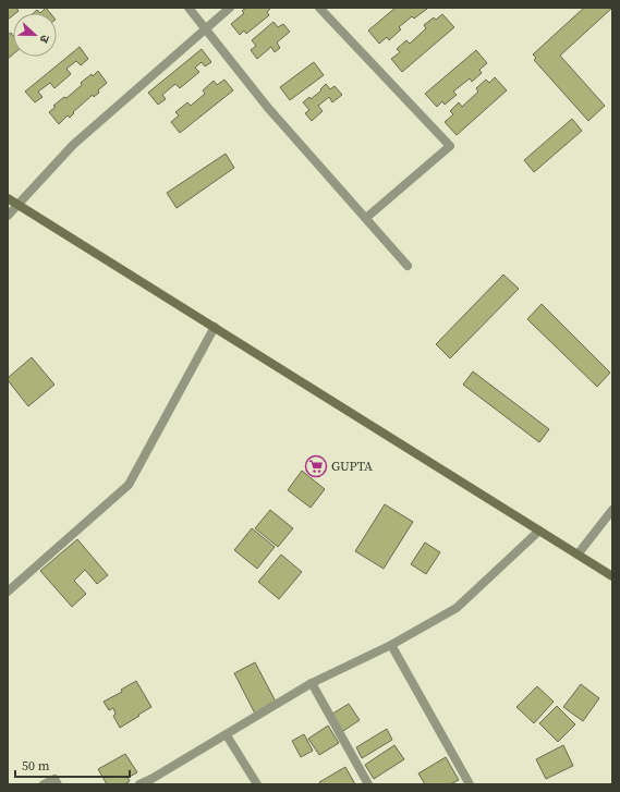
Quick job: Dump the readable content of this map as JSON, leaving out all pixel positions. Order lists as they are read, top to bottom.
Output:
{
  "places": {
    "supermarket": ["GUPTA"]
  },
  "scale_bar": "50 m",
  "north": "right"
}
